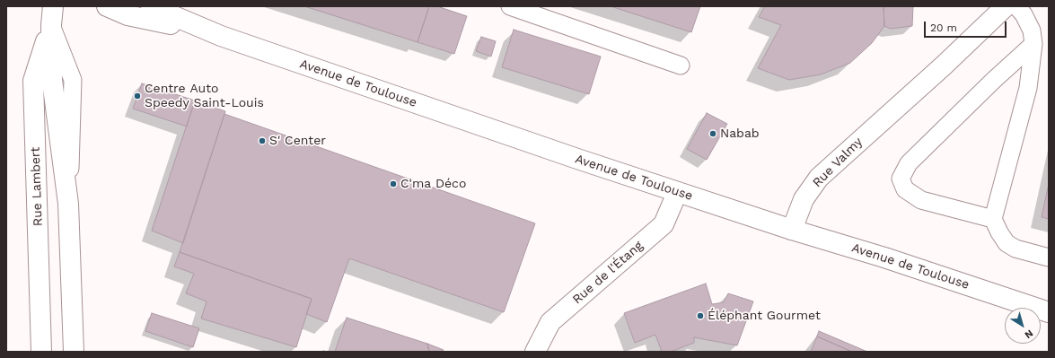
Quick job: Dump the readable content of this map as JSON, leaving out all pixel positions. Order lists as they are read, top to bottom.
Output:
{
  "streets": {
    "street": [
      "Avenue de Toulouse",
      "Rue Valmy",
      "Rue Lambert",
      "Rue de l'Étang"
    ]
  },
  "crossings": [
    ["Avenue de Toulouse", "Rue Valmy"],
    ["Avenue de Toulouse", "Rue de l'Étang"]
  ],
  "places": [
    "Centre Auto Speedy Saint-Louis",
    "Nabab",
    "S' Center",
    "C'ma Déco",
    "Éléphant Gourmet"
  ],
  "scale_bar": "20 m",
  "north": "bottom right"
}
